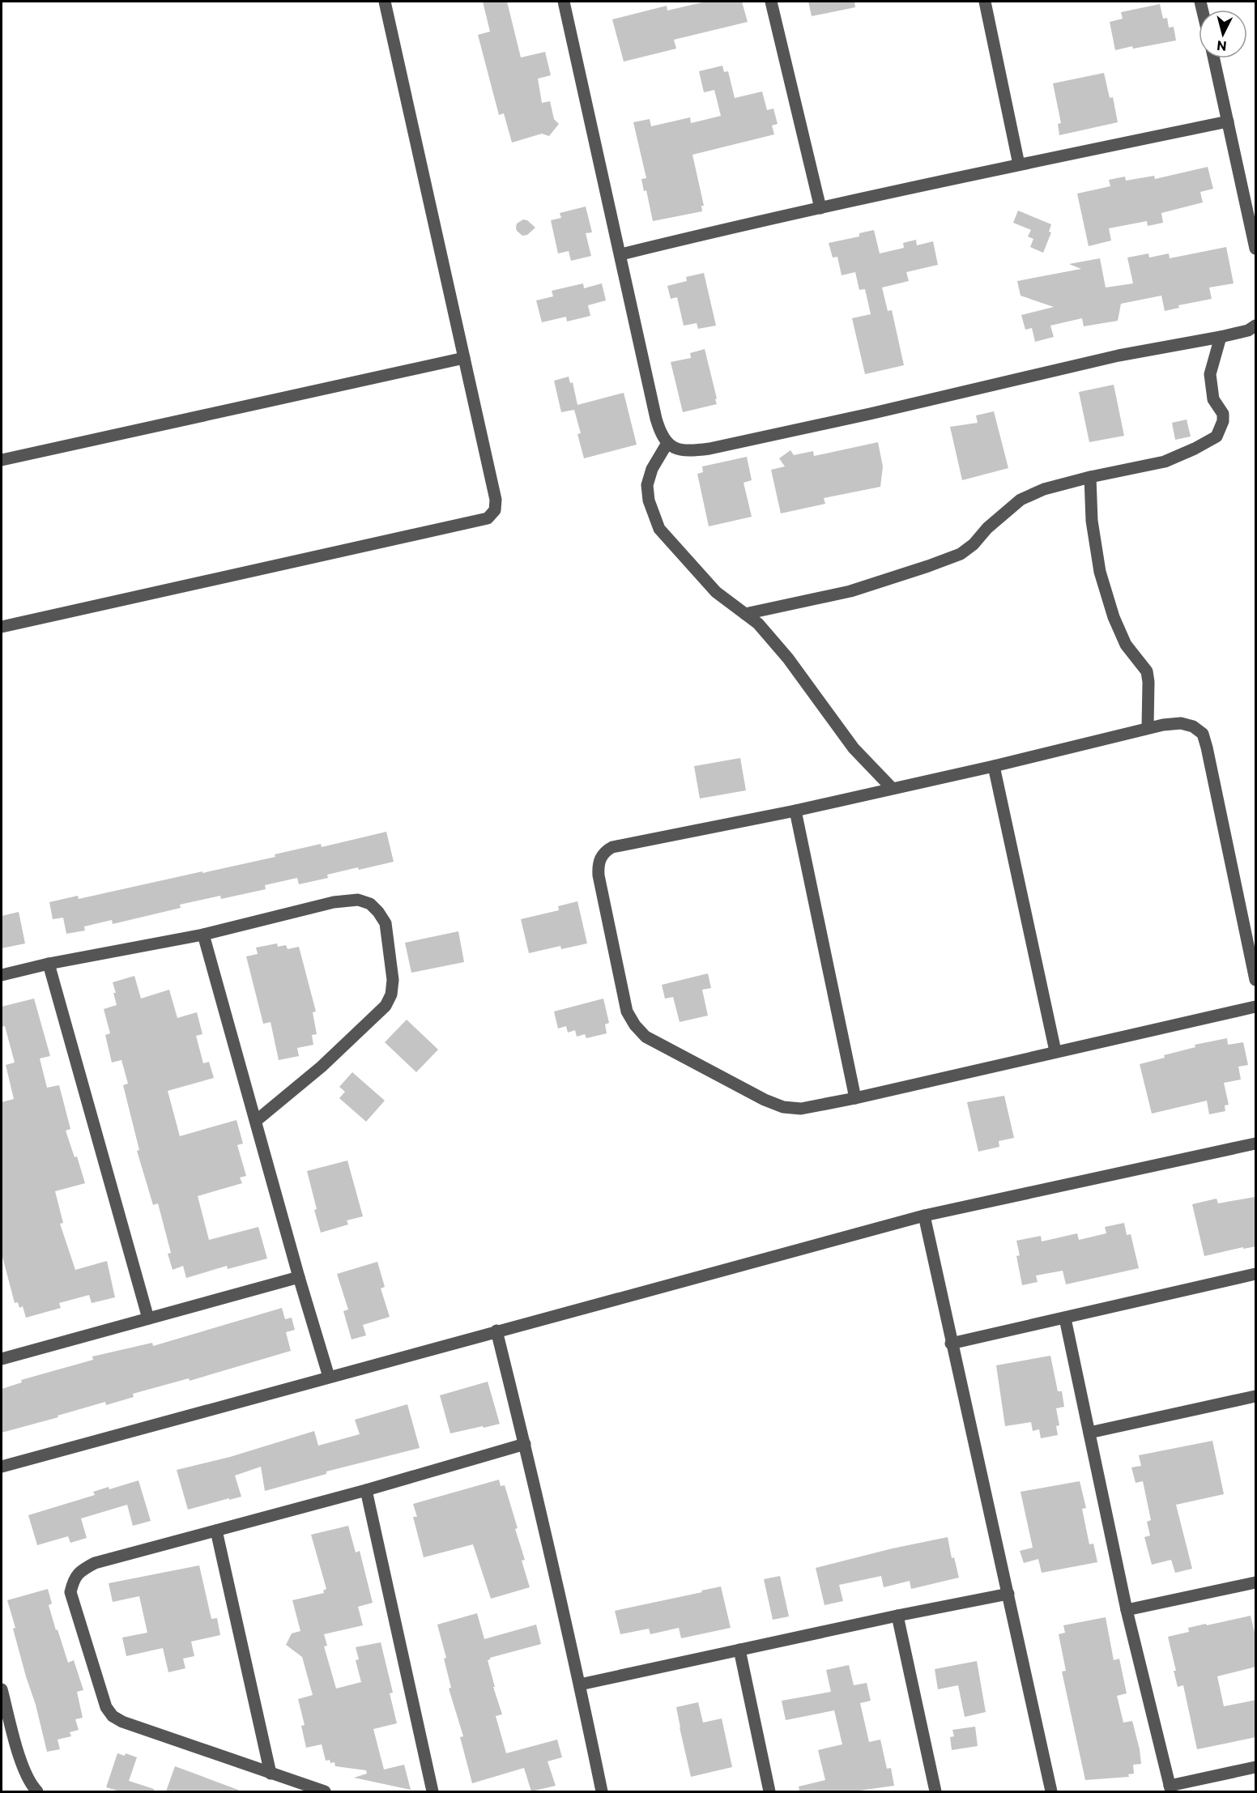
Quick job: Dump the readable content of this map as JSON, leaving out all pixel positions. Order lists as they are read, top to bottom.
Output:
{
  "north": "bottom"
}
